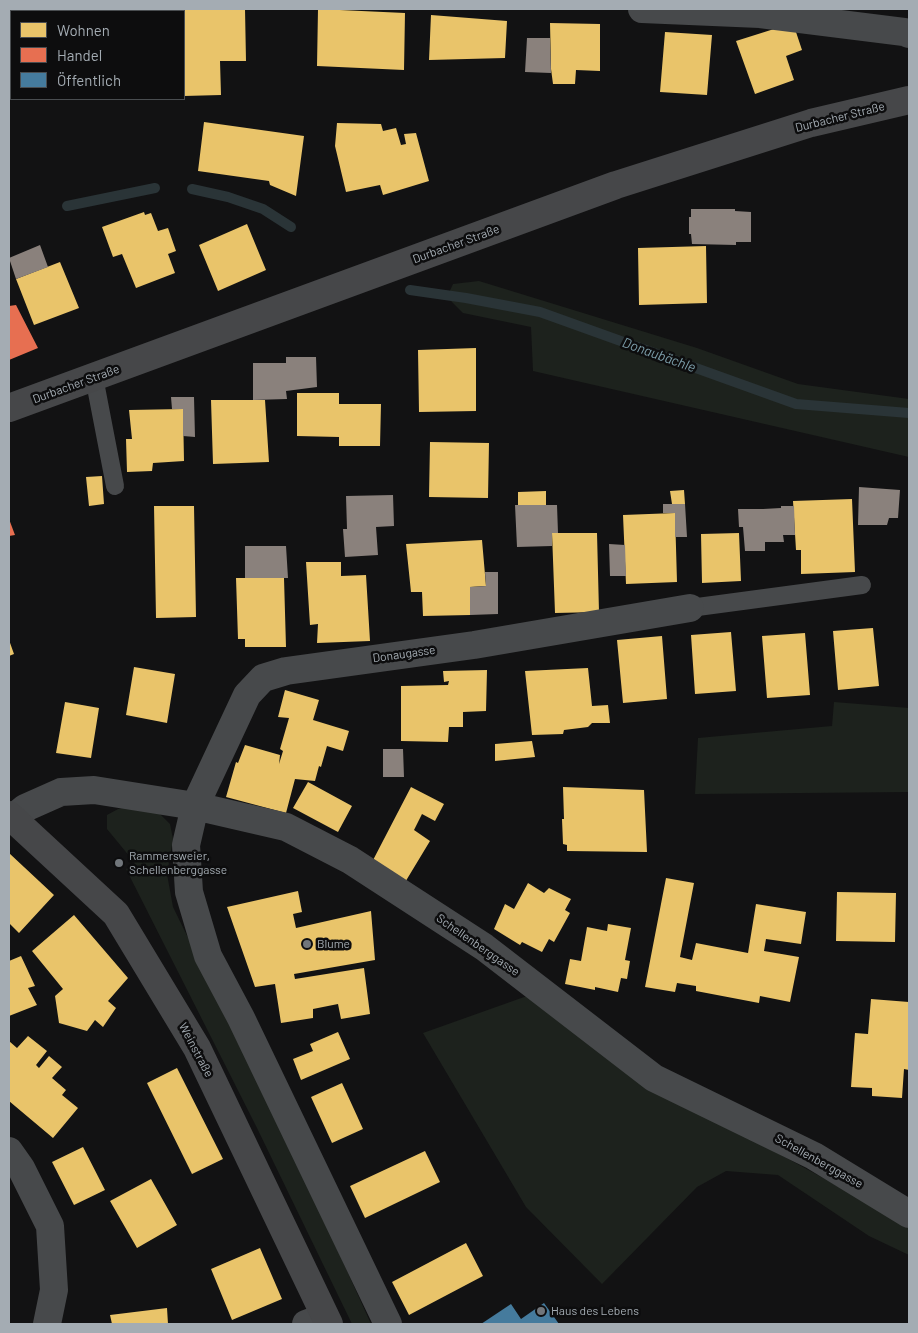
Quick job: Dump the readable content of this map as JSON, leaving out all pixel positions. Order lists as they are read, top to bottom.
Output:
{
  "streets": {
    "street": [
      "Durbacher Straße",
      "Donaugasse",
      "Schellenberggasse",
      "Weinstraße"
    ]
  },
  "crossings": [
    ["Donaugasse", "Schellenberggasse"],
    ["Schellenberggasse", "Weinstraße"]
  ],
  "water": ["Donaubächle"],
  "places": ["Rammersweier, Schellenberggasse", "Blume", "Haus des Lebens"],
  "legend": ["Wohnen", "Handel", "Öffentlich"]
}
